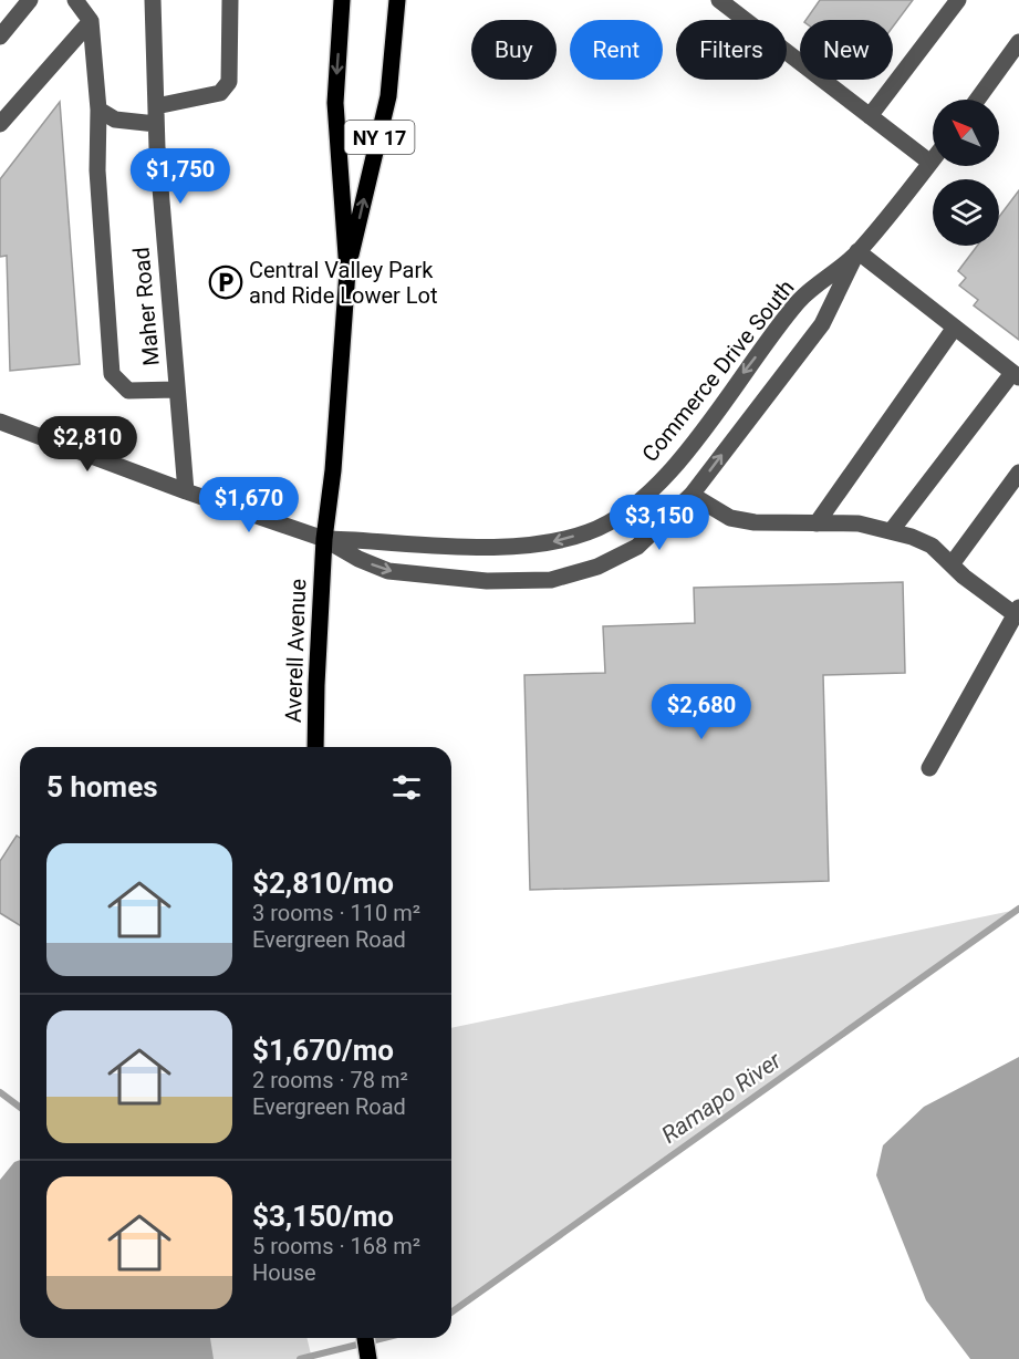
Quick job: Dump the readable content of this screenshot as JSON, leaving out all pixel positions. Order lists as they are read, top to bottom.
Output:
{
  "streets": {
    "main road": ["NY 17", "Averell Avenue"],
    "street": ["Maher Road", "Commerce Drive South"]
  },
  "crossings": [
    ["Commerce Drive South", "Averell Avenue"]
  ],
  "water": ["Ramapo River"],
  "places": {
    "parking": ["Central Valley Park and Ride Lower Lot"]
  },
  "north": "top left",
  "page": {
    "chip": [
      "Buy",
      "Rent",
      "Filters",
      "New"
    ],
    "price": [
      "$1,750",
      "$2,810",
      "$1,670",
      "$3,150",
      "$2,680"
    ],
    "heading": "5 homes",
    "list": [
      {
        "name": "$2,810/mo",
        "note": "3 rooms · 110 m² · Evergreen Road"
      },
      {
        "name": "$1,670/mo",
        "note": "2 rooms · 78 m² · Evergreen Road"
      },
      {
        "name": "$3,150/mo",
        "note": "5 rooms · 168 m² · House"
      }
    ]
  }
}
